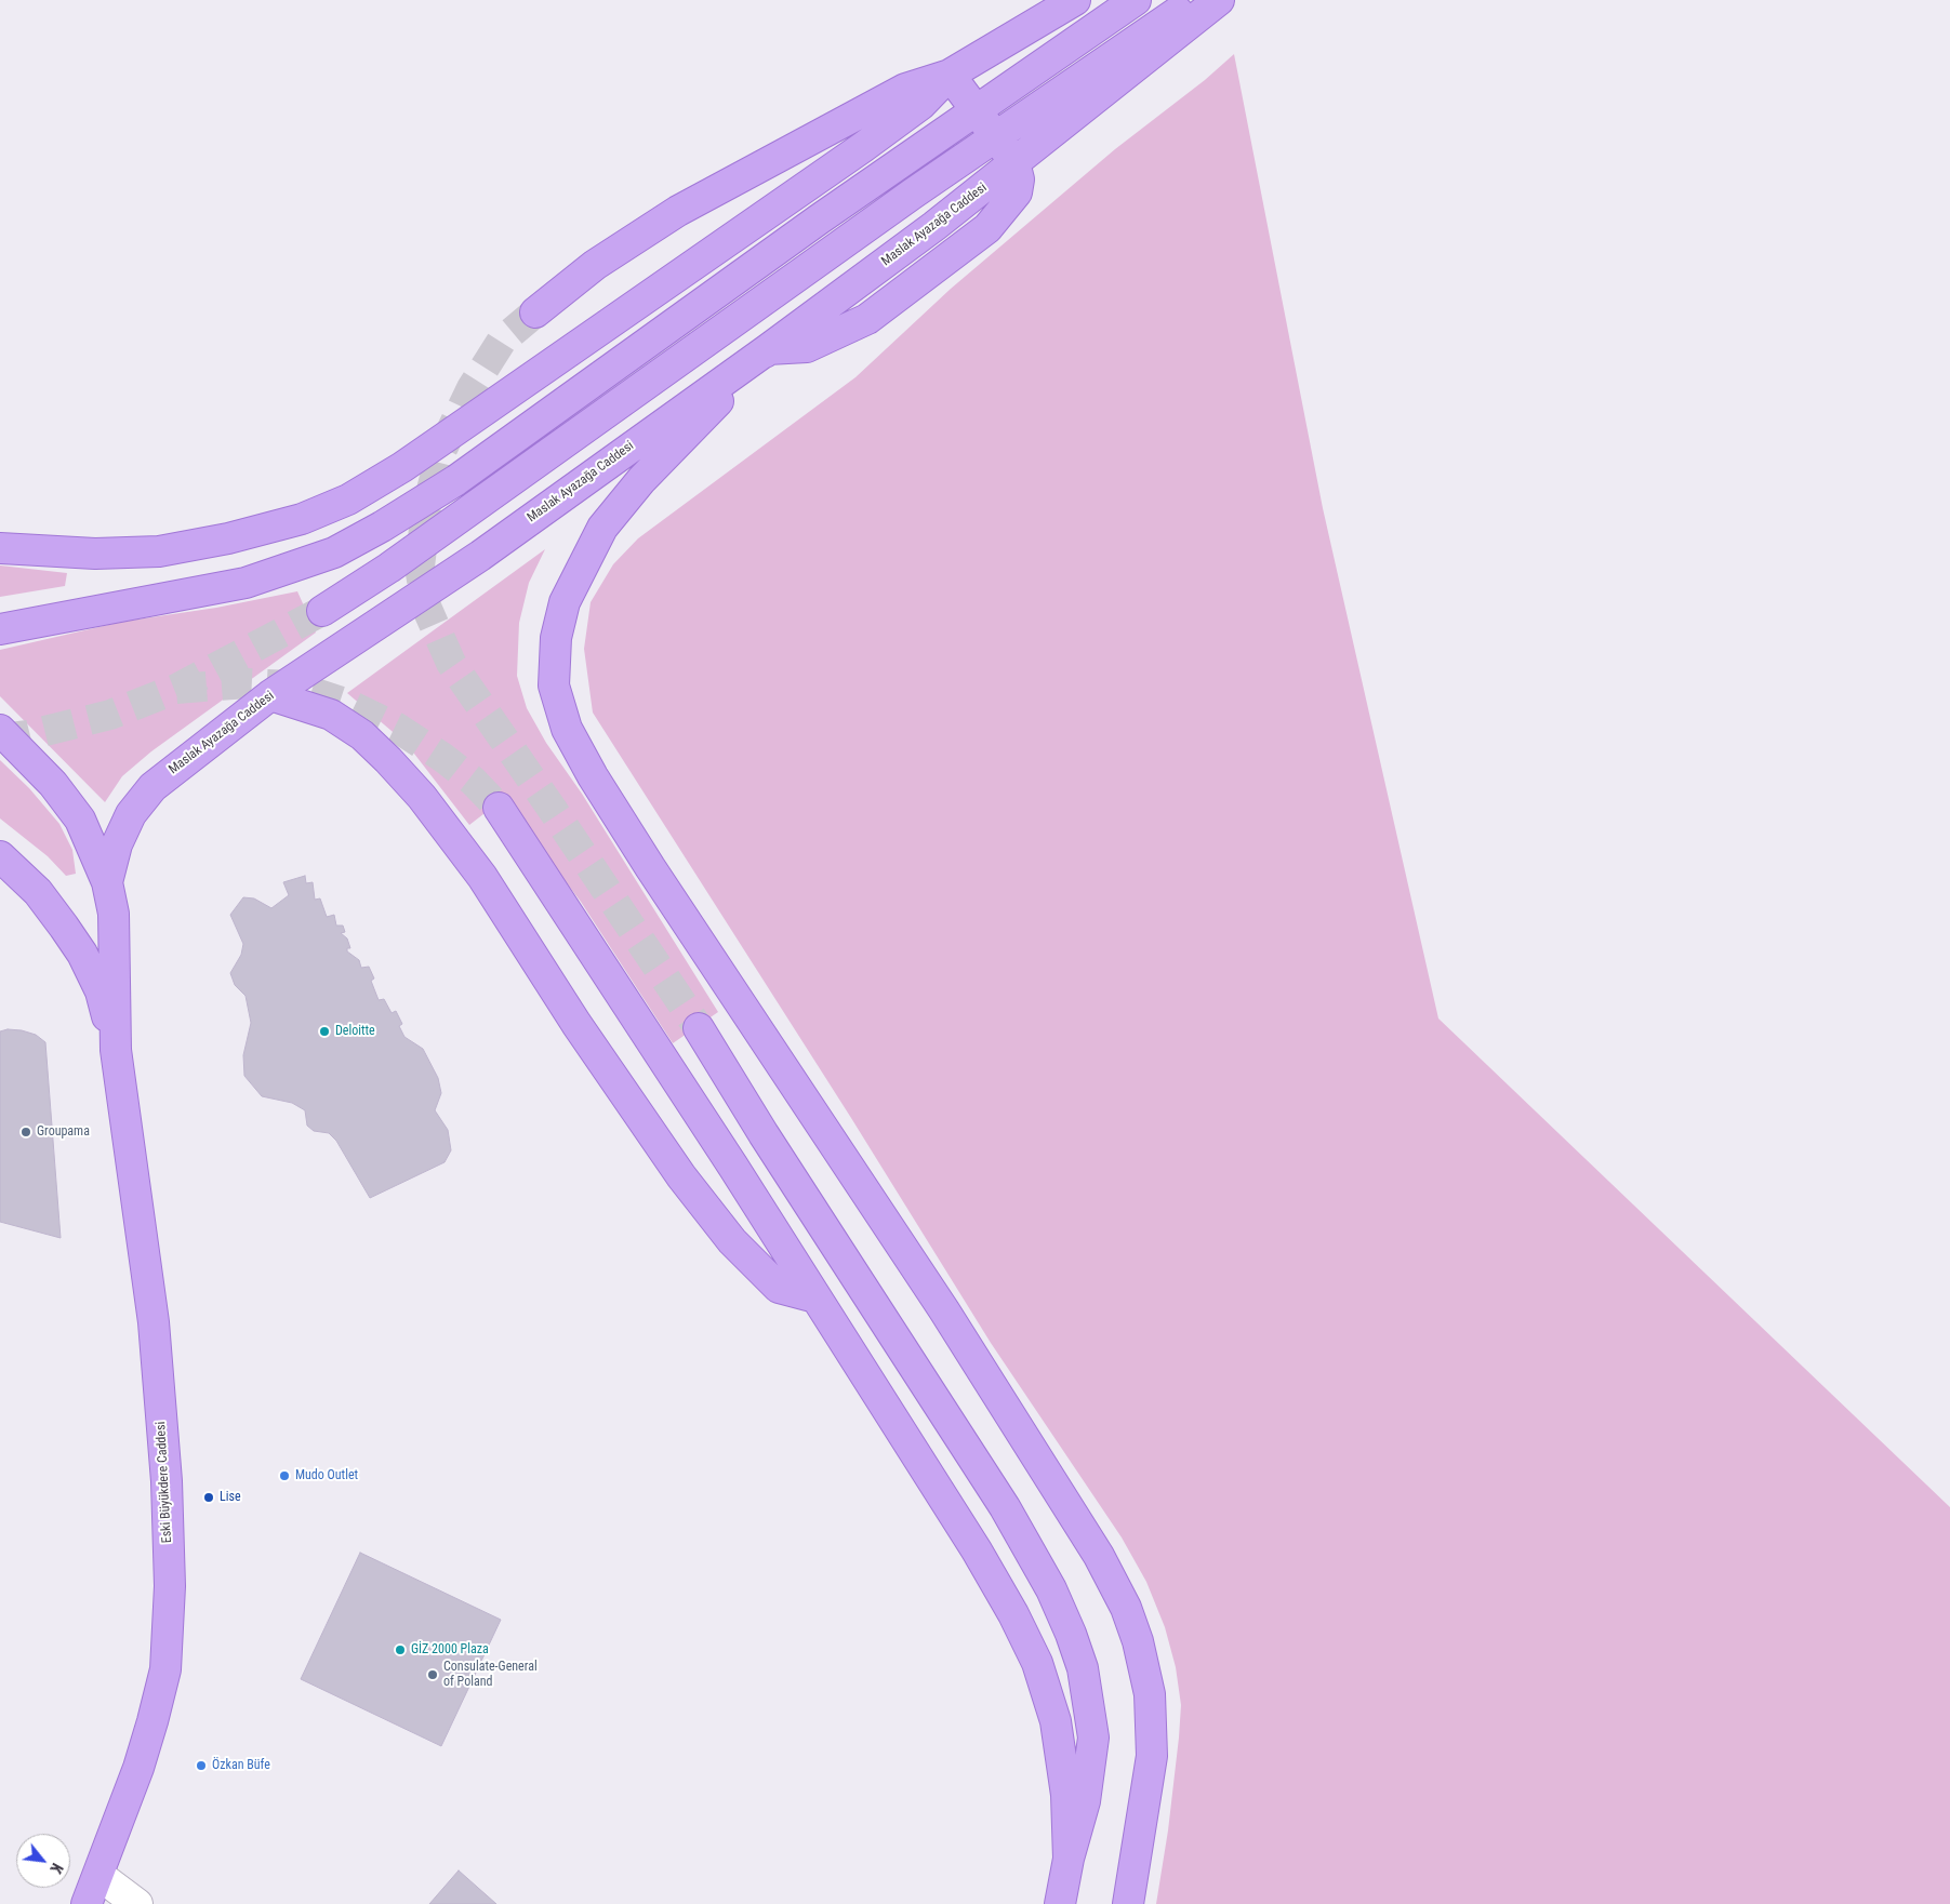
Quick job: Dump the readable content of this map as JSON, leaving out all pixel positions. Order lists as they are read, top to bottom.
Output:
{
  "streets": {
    "main road": ["Maslak Ayazağa Caddesi", "Eski Büyükdere Caddesi"]
  },
  "crossings": [
    ["Maslak Ayazağa Caddesi", "Eski Büyükdere Caddesi"]
  ],
  "places": [
    "Deloitte",
    "Groupama",
    "Mudo Outlet",
    "Lise",
    "GİZ 2000 Plaza",
    "Consulate-General of Poland",
    "Özkan Büfe"
  ],
  "north": "bottom right"
}
